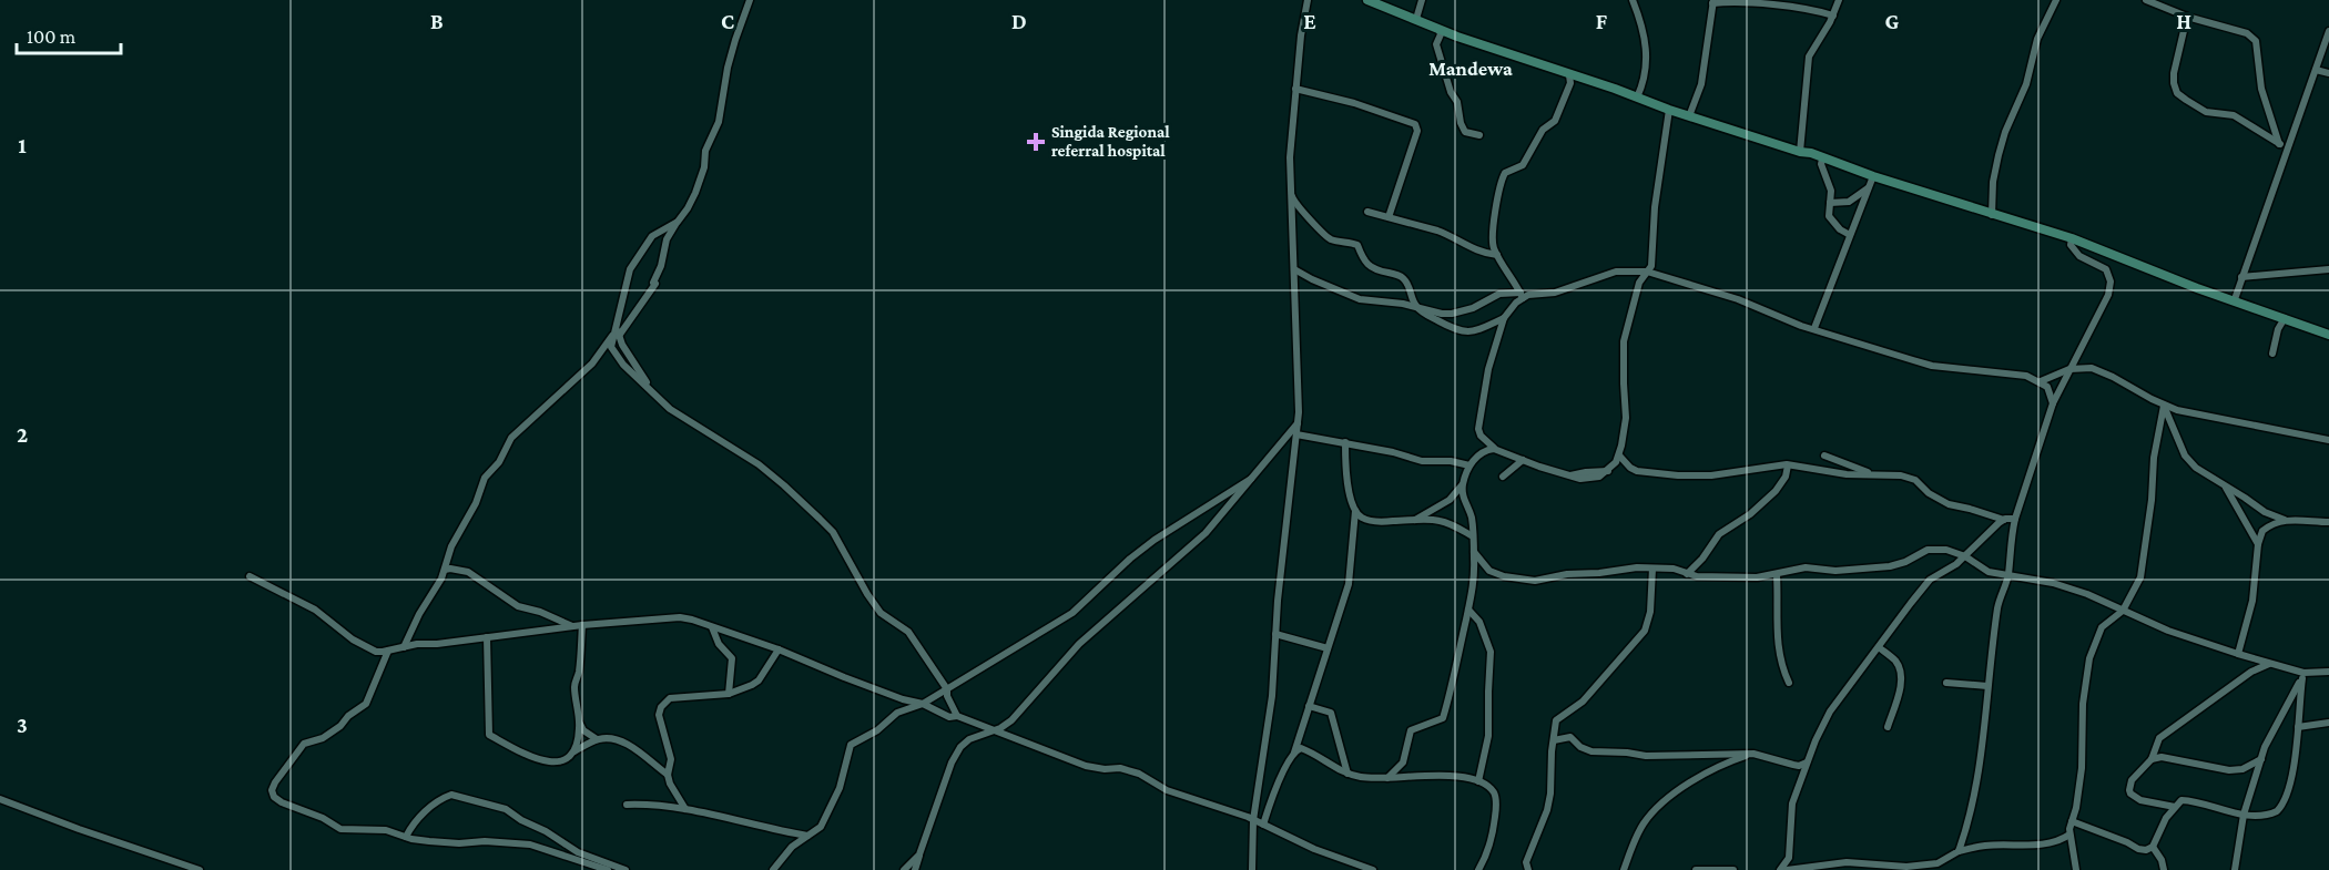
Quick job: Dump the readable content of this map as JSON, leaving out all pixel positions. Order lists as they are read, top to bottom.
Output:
{
  "districts": ["Mandewa"],
  "places": {
    "health": ["Singida Regional referral hospital"]
  },
  "scale_bar": "100 m",
  "grid": {
    "columns": [
      "B",
      "C",
      "D",
      "E",
      "F",
      "G",
      "H"
    ],
    "rows": ["1", "2", "3"]
  }
}
